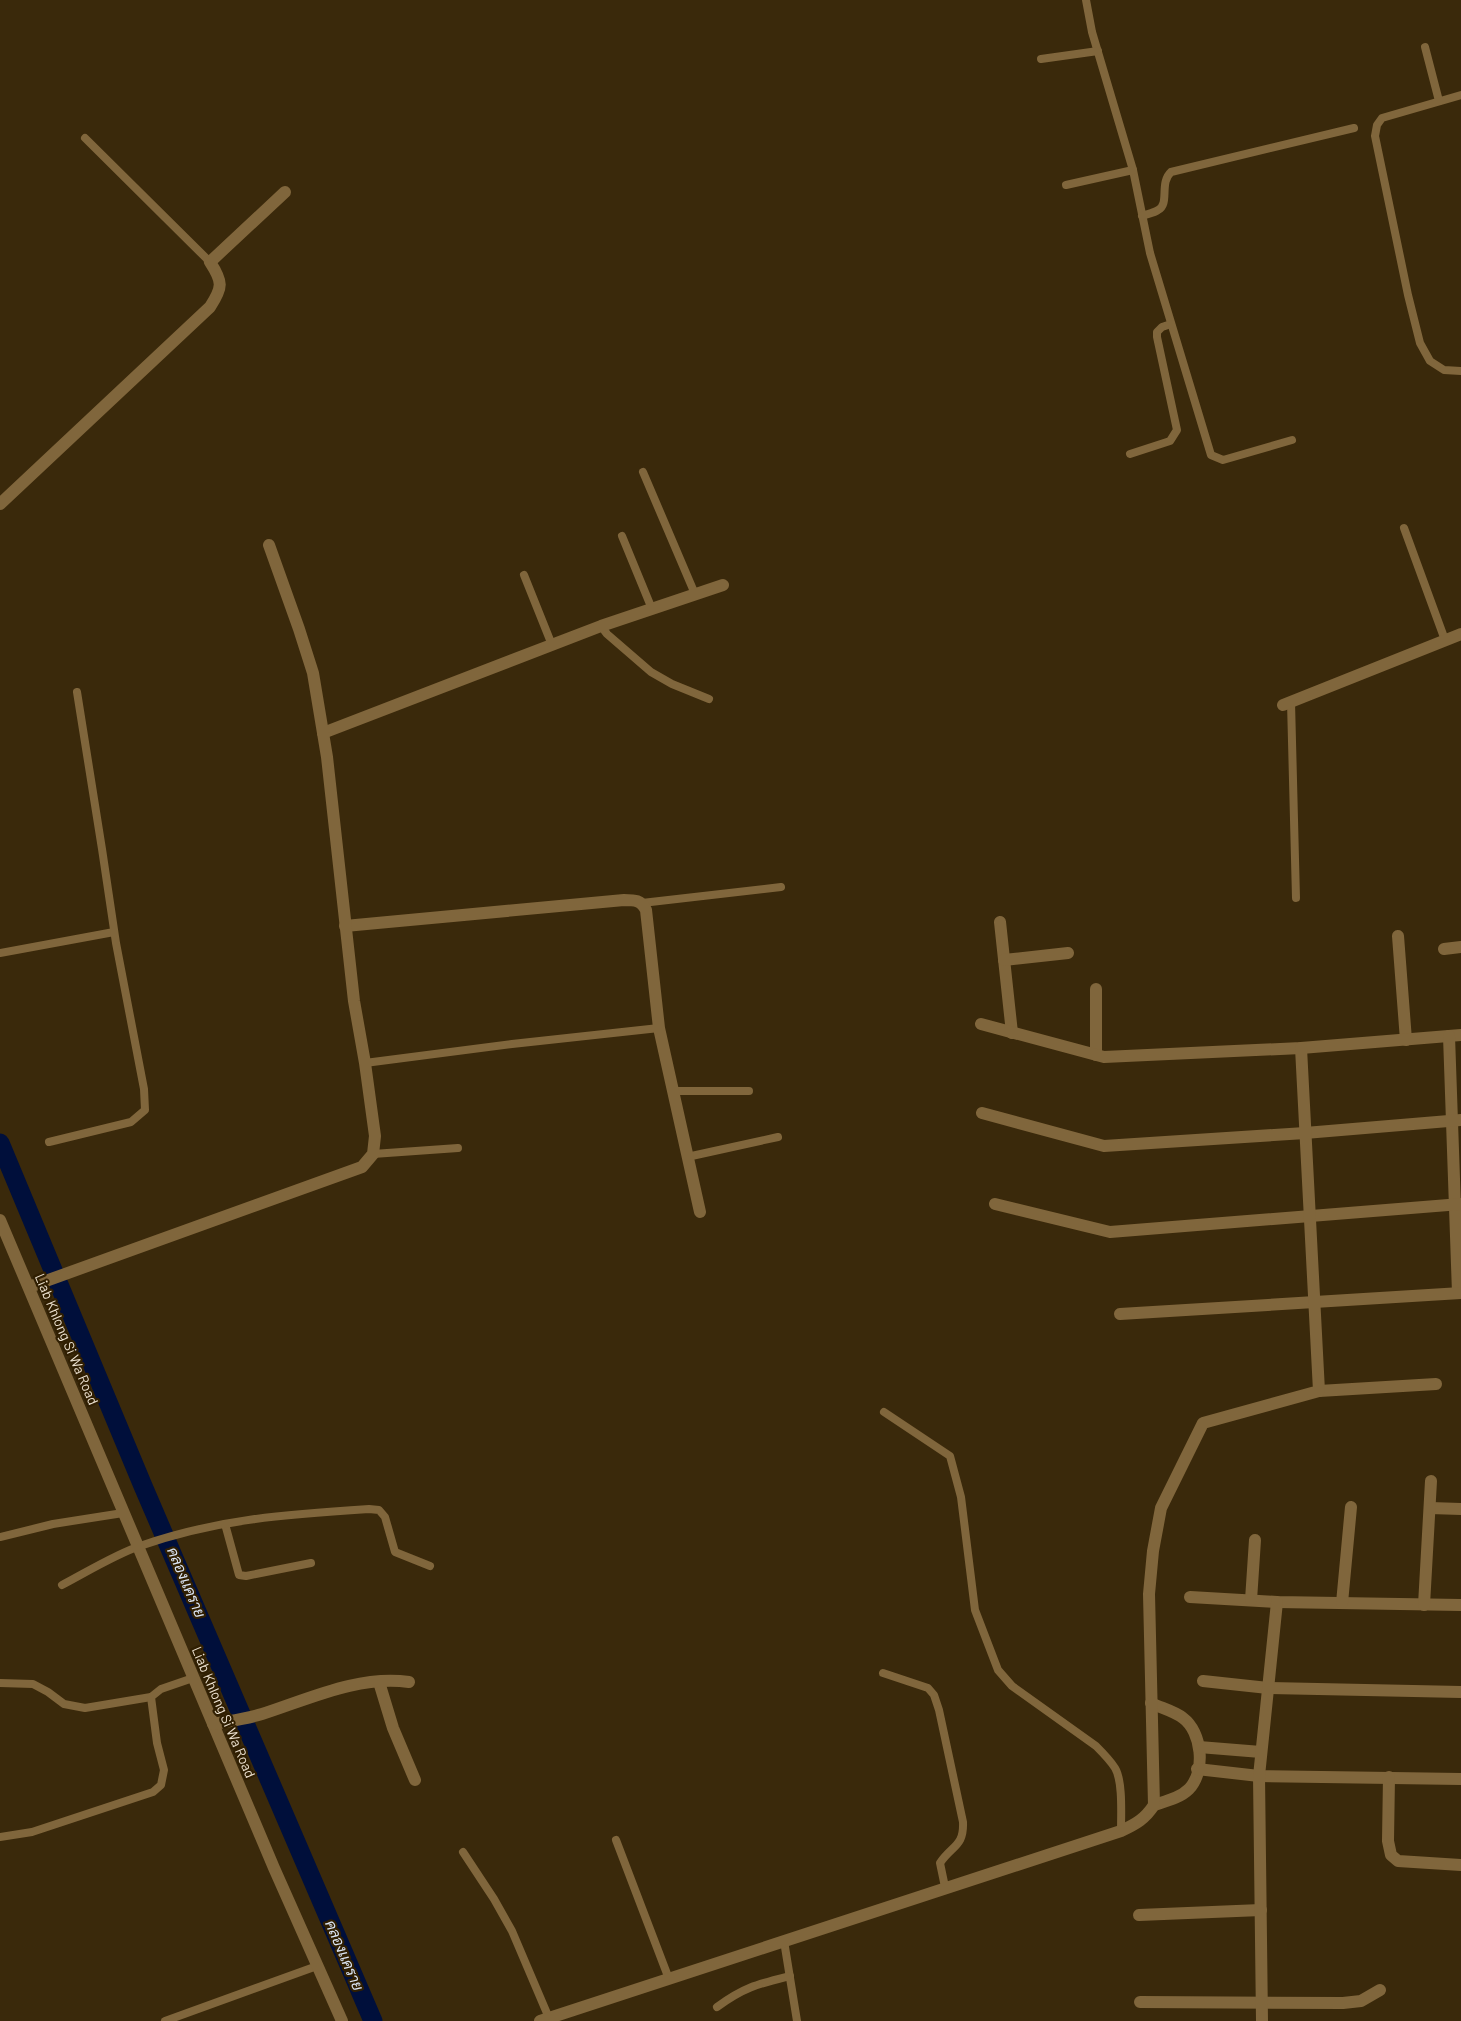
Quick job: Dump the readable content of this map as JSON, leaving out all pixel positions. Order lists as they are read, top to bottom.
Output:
{
  "streets": {
    "street": ["Liab Khlong Si Wa Road"]
  },
  "water": ["คลองเเคราย"]
}
